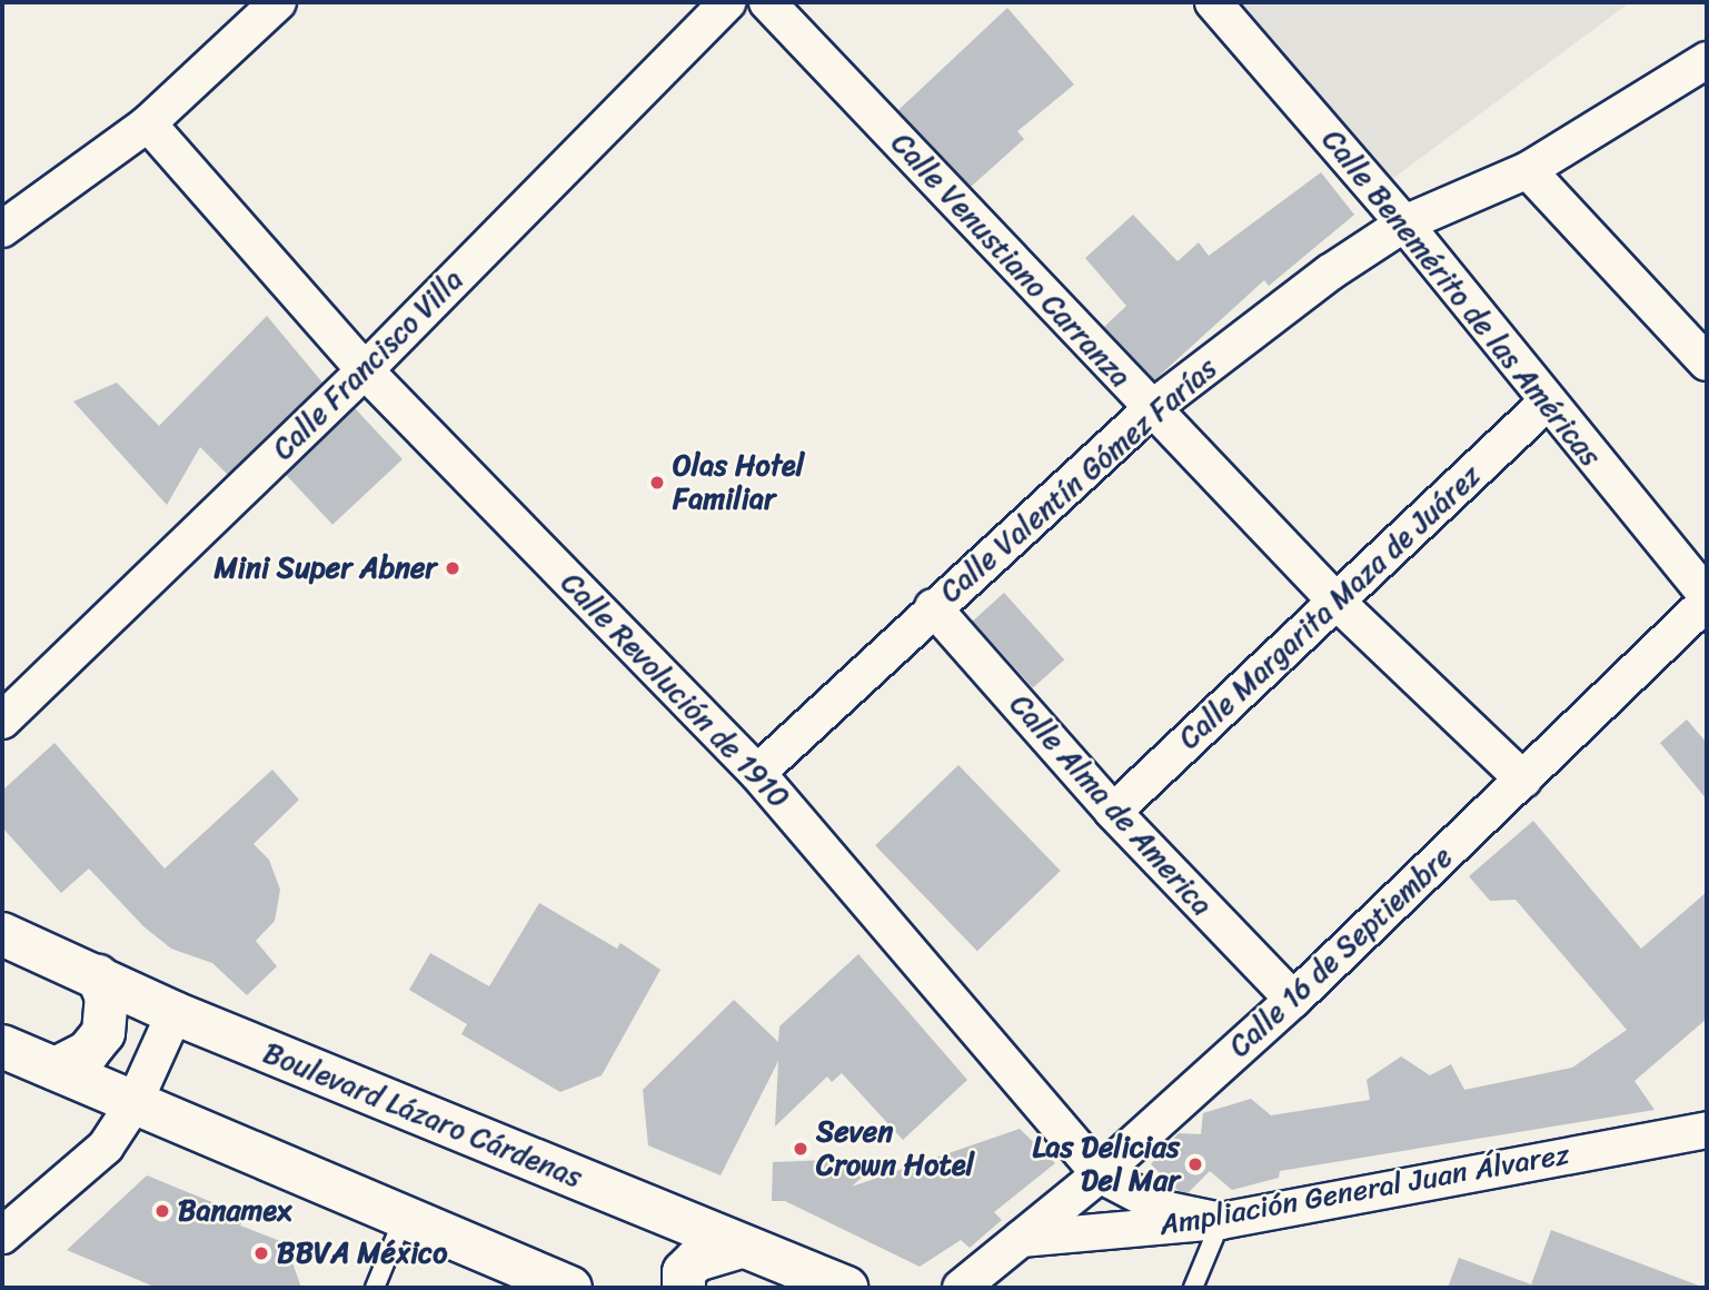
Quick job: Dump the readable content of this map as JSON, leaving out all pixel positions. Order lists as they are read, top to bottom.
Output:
{
  "streets": {
    "main road": ["Boulevard Lázaro Cárdenas"],
    "street": [
      "Calle Venustiano Carranza",
      "Calle Benemérito de las Américas",
      "Calle Francisco Villa",
      "Calle Valentín Gómez Farías",
      "Calle Margarita Maza de Juárez",
      "Calle Revolución de 1910",
      "Calle Alma de America",
      "Calle 16 de Septiembre",
      "Ampliación General Juan Álvarez"
    ]
  },
  "crossings": [
    ["Calle Venustiano Carranza", "Calle Valentín Gómez Farías"],
    ["Calle Venustiano Carranza", "Calle Margarita Maza de Juárez"],
    ["Calle Venustiano Carranza", "Calle 16 de Septiembre"],
    ["Calle Benemérito de las Américas", "Calle Valentín Gómez Farías"],
    ["Calle Benemérito de las Américas", "Calle Margarita Maza de Juárez"],
    ["Calle Francisco Villa", "Calle Revolución de 1910"],
    ["Calle Valentín Gómez Farías", "Calle Revolución de 1910"],
    ["Calle Valentín Gómez Farías", "Calle Alma de America"],
    ["Calle Margarita Maza de Juárez", "Calle Alma de America"],
    ["Calle Revolución de 1910", "Calle 16 de Septiembre"],
    ["Calle Revolución de 1910", "Ampliación General Juan Álvarez"],
    ["Calle Alma de America", "Calle 16 de Septiembre"],
    ["Calle 16 de Septiembre", "Ampliación General Juan Álvarez"]
  ],
  "places": [
    "Olas Hotel Familiar",
    "Mini Super Abner",
    "Seven Crown Hotel",
    "Las Delicias Del Mar",
    "Banamex",
    "BBVA México"
  ]
}
